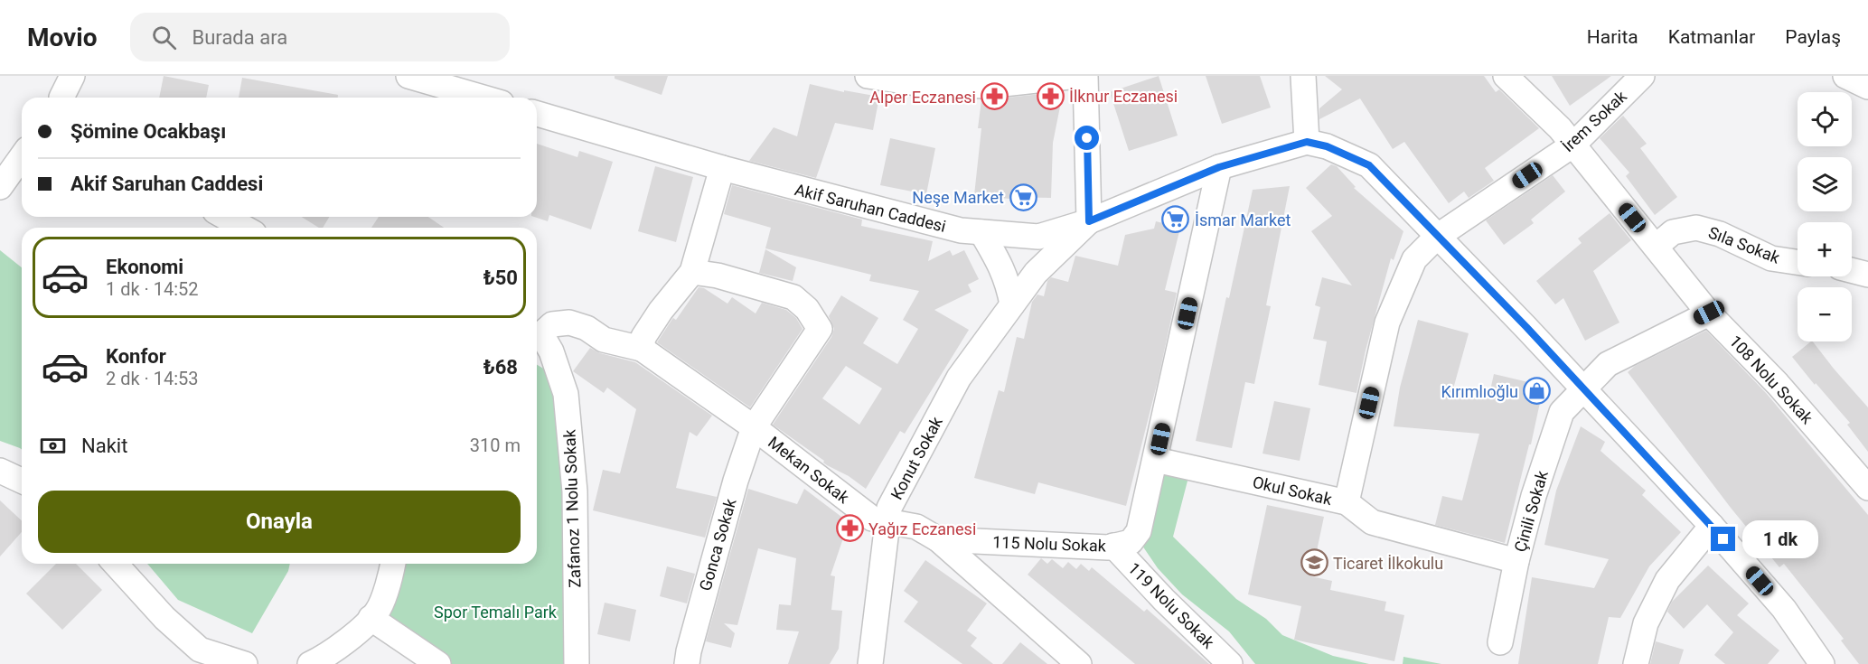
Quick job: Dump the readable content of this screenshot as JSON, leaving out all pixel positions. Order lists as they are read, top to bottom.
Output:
{
  "streets": {
    "street": [
      "İrem Sokak",
      "Akif Saruhan Caddesi",
      "Sıla Sokak",
      "108 Nolu Sokak",
      "Konut Sokak",
      "Mekan Sokak",
      "Okul Sokak",
      "Zafanoz 1 Nolu Sokak",
      "Çinili Sokak",
      "115 Nolu Sokak",
      "Gonca Sokak",
      "119 Nolu Sokak"
    ]
  },
  "crossings": [
    ["İrem Sokak", "108 Nolu Sokak"],
    ["İrem Sokak", "Okul Sokak"],
    ["Akif Saruhan Caddesi", "Konut Sokak"],
    ["Akif Saruhan Caddesi", "115 Nolu Sokak"],
    ["Sıla Sokak", "108 Nolu Sokak"],
    ["108 Nolu Sokak", "Çinili Sokak"],
    ["Konut Sokak", "Mekan Sokak"],
    ["Mekan Sokak", "Zafanoz 1 Nolu Sokak"],
    ["Mekan Sokak", "115 Nolu Sokak"],
    ["Mekan Sokak", "Gonca Sokak"],
    ["Okul Sokak", "Çinili Sokak"],
    ["Okul Sokak", "115 Nolu Sokak"],
    ["115 Nolu Sokak", "119 Nolu Sokak"]
  ],
  "parks": ["Spor Temalı Park"],
  "places": {
    "pharmacy": ["İlknur Eczanesi", "Alper Eczanesi", "Yağız Eczanesi"],
    "supermarket": ["Neşe Market", "İsmar Market"],
    "shop": ["Kırımlıoğlu"],
    "school or university": ["Ticaret İlkokulu"]
  },
  "page": {
    "header": "Movio",
    "search": "Burada ara",
    "nav": ["Harita", "Katmanlar", "Paylaş"],
    "map_buttons": ["+", "−"],
    "banner": ["Şömine Ocakbaşı", "Akif Saruhan Caddesi"],
    "list": [
      {
        "name": "Ekonomi",
        "note": "1 dk · 14:52",
        "value": "₺50"
      },
      {
        "name": "Konfor",
        "note": "2 dk · 14:53",
        "value": "₺68"
      }
    ],
    "pay": ["Nakit", "310 m"],
    "buttons": "Onayla",
    "bubble": "1 dk"
  }
}
